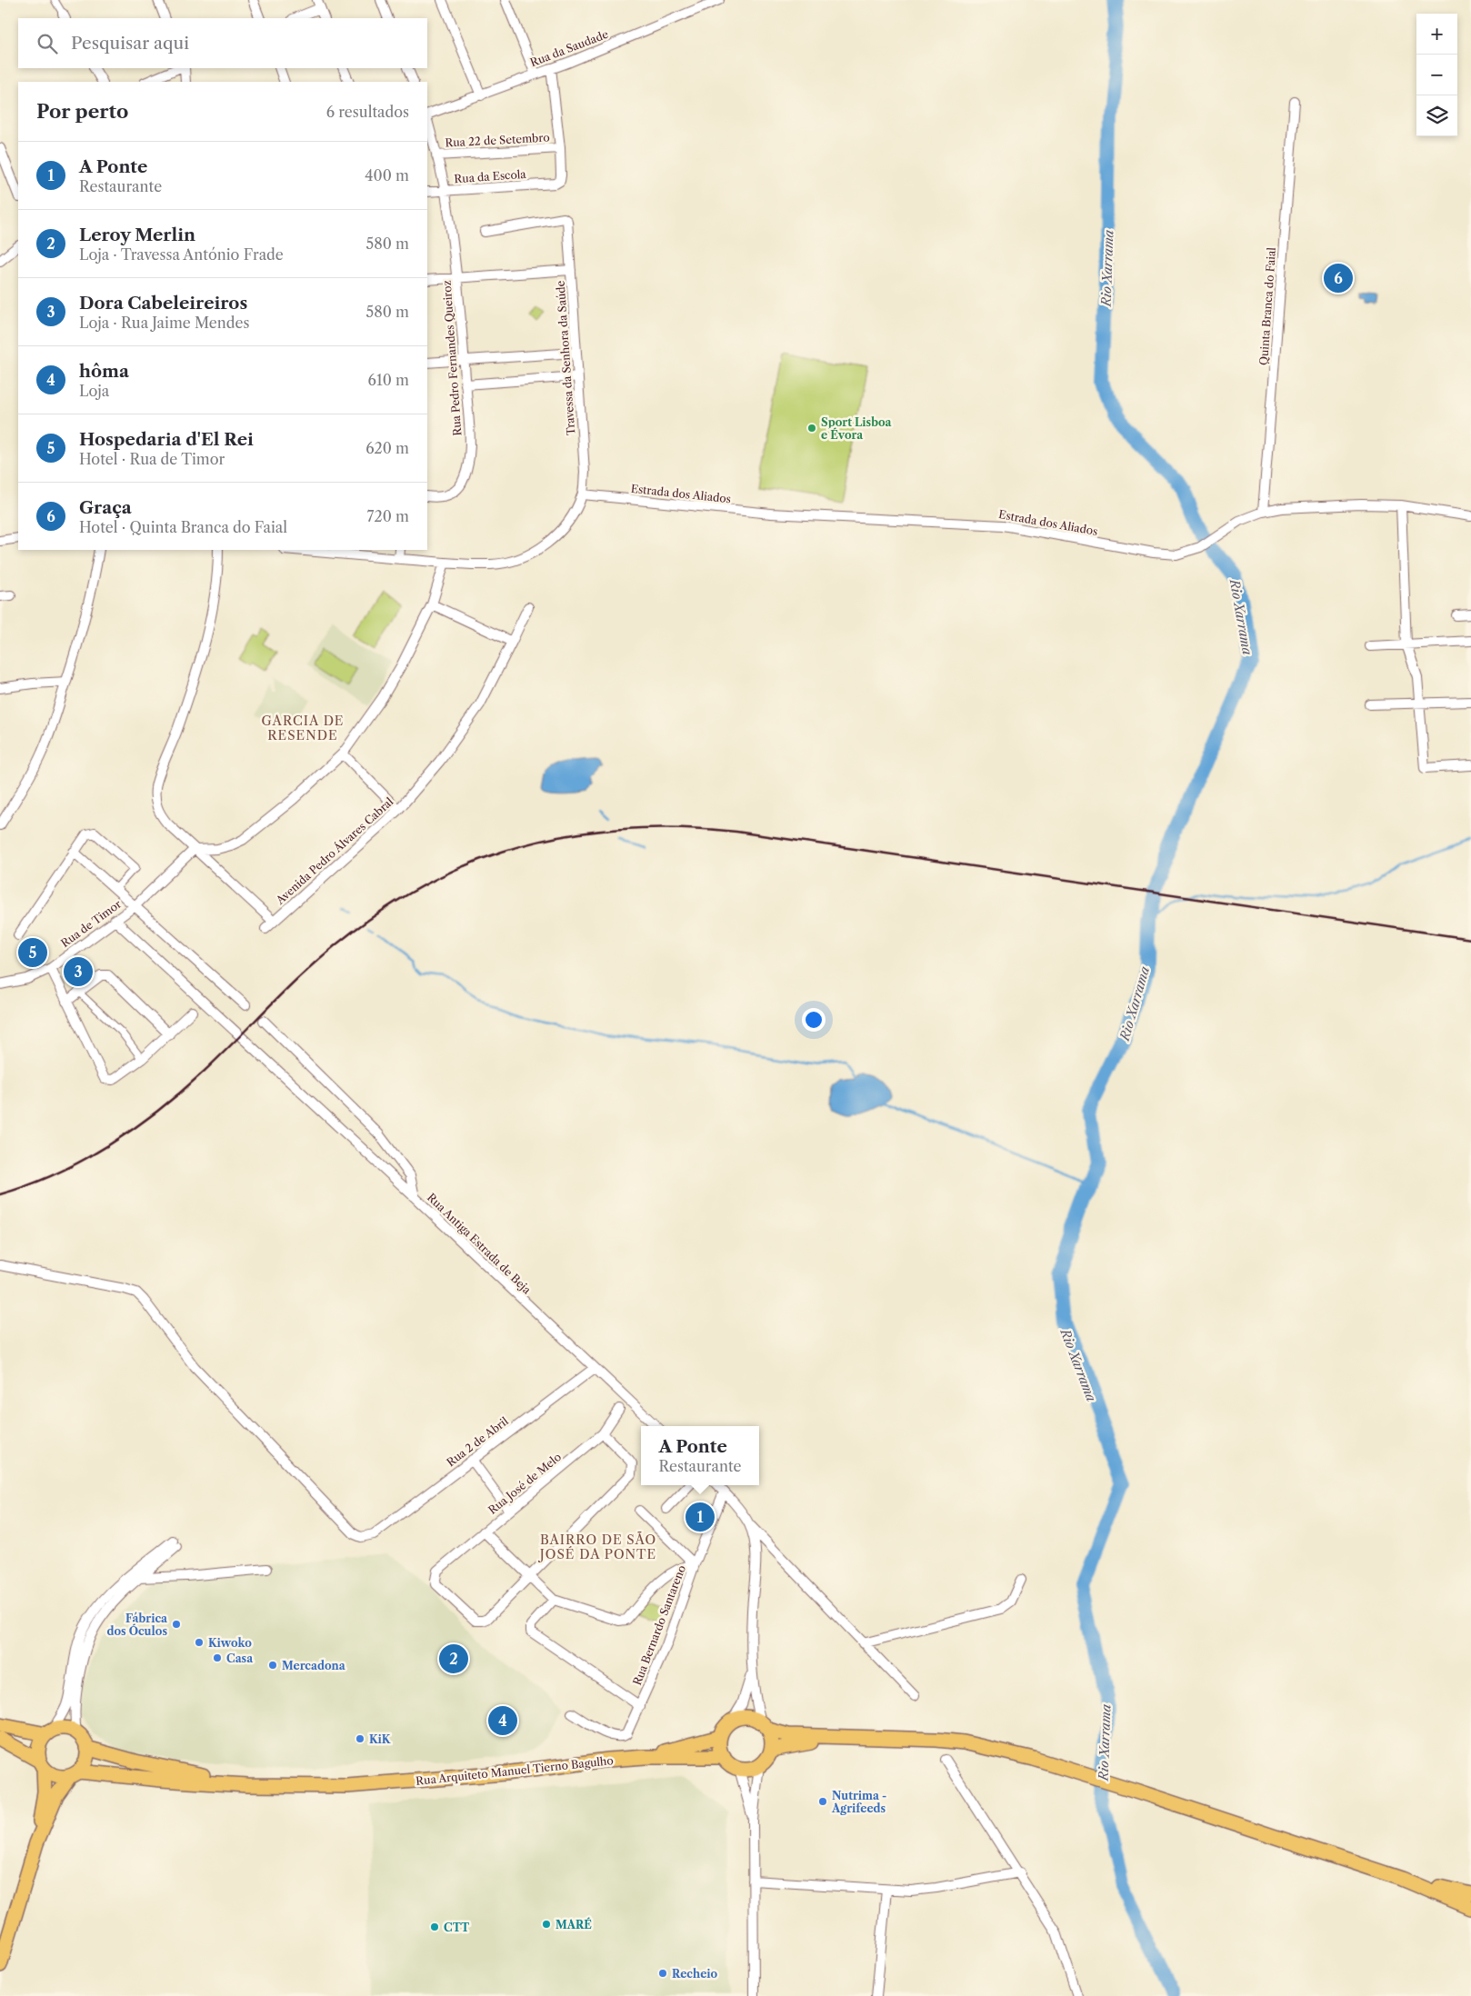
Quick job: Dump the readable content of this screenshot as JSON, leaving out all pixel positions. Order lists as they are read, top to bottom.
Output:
{
  "streets": {
    "main road": ["Rua Arquiteto Manuel Tierno Bagulho"],
    "street": [
      "Rua da Saudade",
      "Rua 22 de Setembro",
      "Rua da Escola",
      "Quinta Branca do Faial",
      "Rua Pedro Fernandes Queiroz",
      "Travessa da Senhora da Saúde",
      "Estrada dos Aliados",
      "Avenida Pedro Álvares Cabral",
      "Rua de Timor",
      "Rua Antiga Estrada de Beja",
      "Rua 2 de Abril",
      "Rua José de Melo",
      "Rua Bernardo Santareno"
    ]
  },
  "crossings": [
    ["Rua 22 de Setembro", "Rua da Escola"],
    ["Rua 22 de Setembro", "Rua Pedro Fernandes Queiroz"],
    ["Rua da Escola", "Rua Pedro Fernandes Queiroz"],
    ["Quinta Branca do Faial", "Estrada dos Aliados"],
    ["Travessa da Senhora da Saúde", "Estrada dos Aliados"],
    ["Rua Antiga Estrada de Beja", "Rua 2 de Abril"]
  ],
  "districts": ["GARCIA DE RESENDE", "BAIRRO DE SÃO JOSÉ DA PONTE"],
  "water": ["Rio Xarrama"],
  "places": [
    "Sport Lisboa e Évora",
    "Fábrica dos Óculos",
    "Kiwoko",
    "Casa",
    "Mercadona",
    "KiK",
    "Nutrima - Agrifeeds",
    "MARÉ",
    "CTT",
    "Recheio"
  ],
  "page": {
    "map_buttons": ["+", "−"],
    "search": "Pesquisar aqui",
    "heading": ["Por perto", "6 resultados"],
    "list": [
      {
        "mark": "1",
        "name": "A Ponte",
        "note": "Restaurante",
        "value": "400 m"
      },
      {
        "mark": "2",
        "name": "Leroy Merlin",
        "note": "Loja · Travessa António Frade",
        "value": "580 m"
      },
      {
        "mark": "3",
        "name": "Dora Cabeleireiros",
        "note": "Loja · Rua Jaime Mendes",
        "value": "580 m"
      },
      {
        "mark": "4",
        "name": "hôma",
        "note": "Loja",
        "value": "610 m"
      },
      {
        "mark": "5",
        "name": "Hospedaria d'El Rei",
        "note": "Hotel · Rua de Timor",
        "value": "620 m"
      },
      {
        "mark": "6",
        "name": "Graça",
        "note": "Hotel · Quinta Branca do Faial",
        "value": "720 m"
      }
    ],
    "pins": [
      "6",
      "5",
      "3",
      "1",
      "2",
      "4"
    ],
    "popup": ["A Ponte", "Restaurante"]
  }
}
